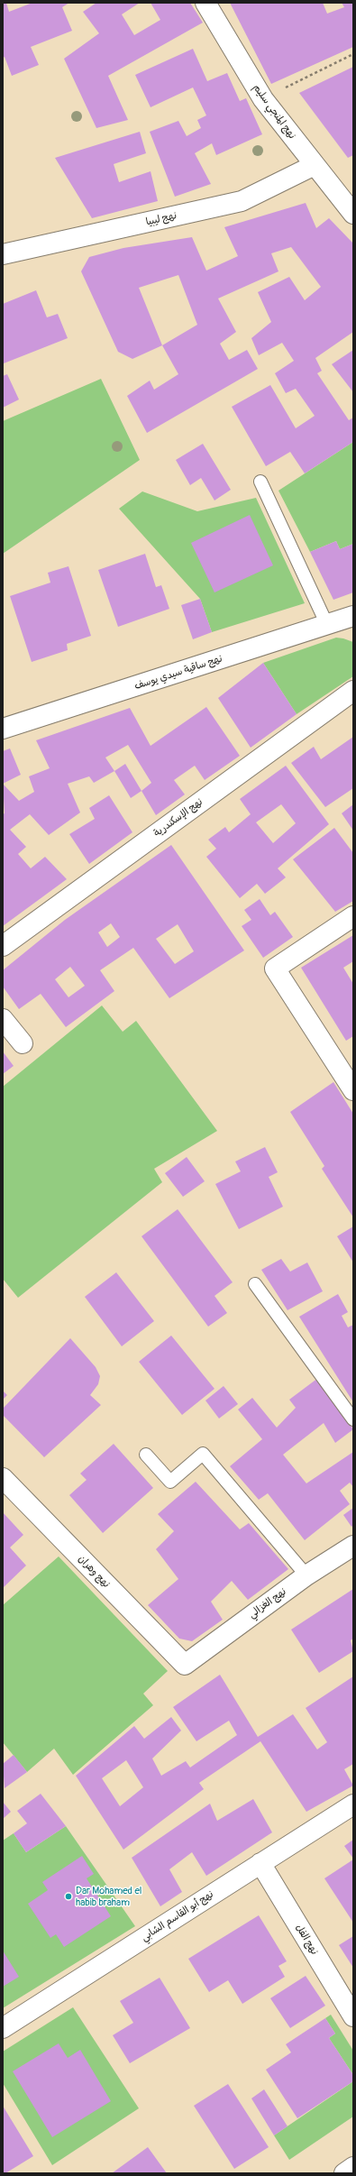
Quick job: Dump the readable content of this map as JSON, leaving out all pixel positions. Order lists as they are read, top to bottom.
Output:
{
  "streets": {
    "street": [
      "نهج المنجي سليم",
      "نهج ليبيا",
      "نهج ساقية سيدي يوسف",
      "نهج الإسكندرية",
      "نهج وهران",
      "نهج الغزالي",
      "نهج أبو القاسم الشابي",
      "نهج الفل"
    ]
  },
  "crossings": [
    ["نهج المنجي سليم", "نهج ليبيا"],
    ["نهج وهران", "نهج الغزالي"],
    ["نهج أبو القاسم الشابي", "نهج الفل"]
  ],
  "places": ["Dar Mohamed el habib braham"]
}
